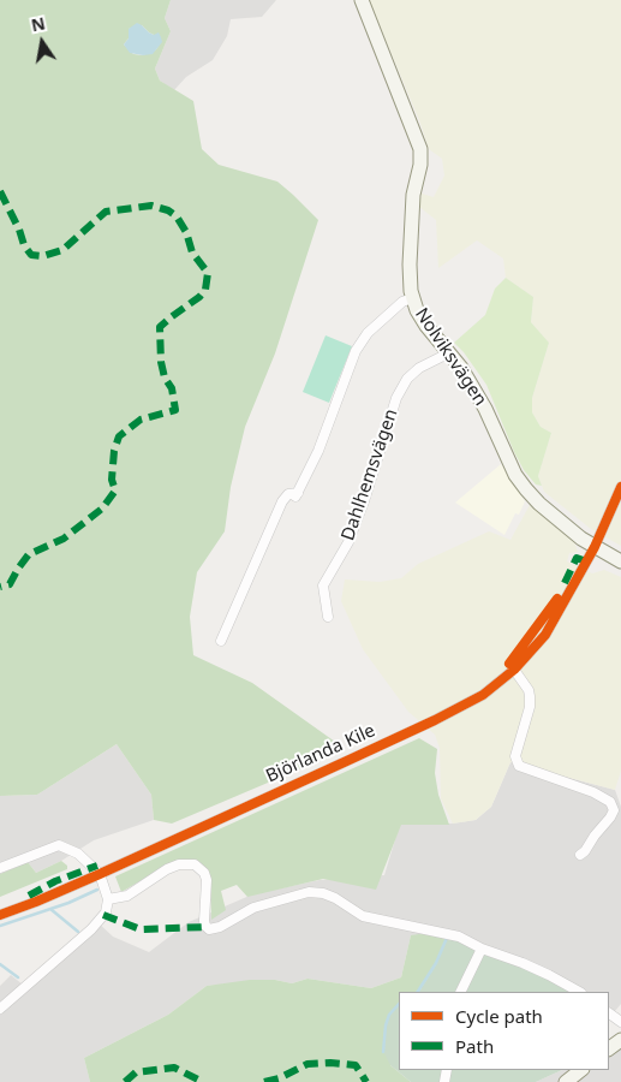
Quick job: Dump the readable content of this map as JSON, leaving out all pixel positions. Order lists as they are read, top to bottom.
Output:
{
  "streets": {
    "street": ["Nolviksvägen", "Dahlhemsvägen", "Björlanda Kile"]
  },
  "crossings": [
    ["Nolviksvägen", "Dahlhemsvägen"],
    ["Nolviksvägen", "Björlanda Kile"]
  ],
  "legend": ["Cycle path", "Path"],
  "north": "top"
}
